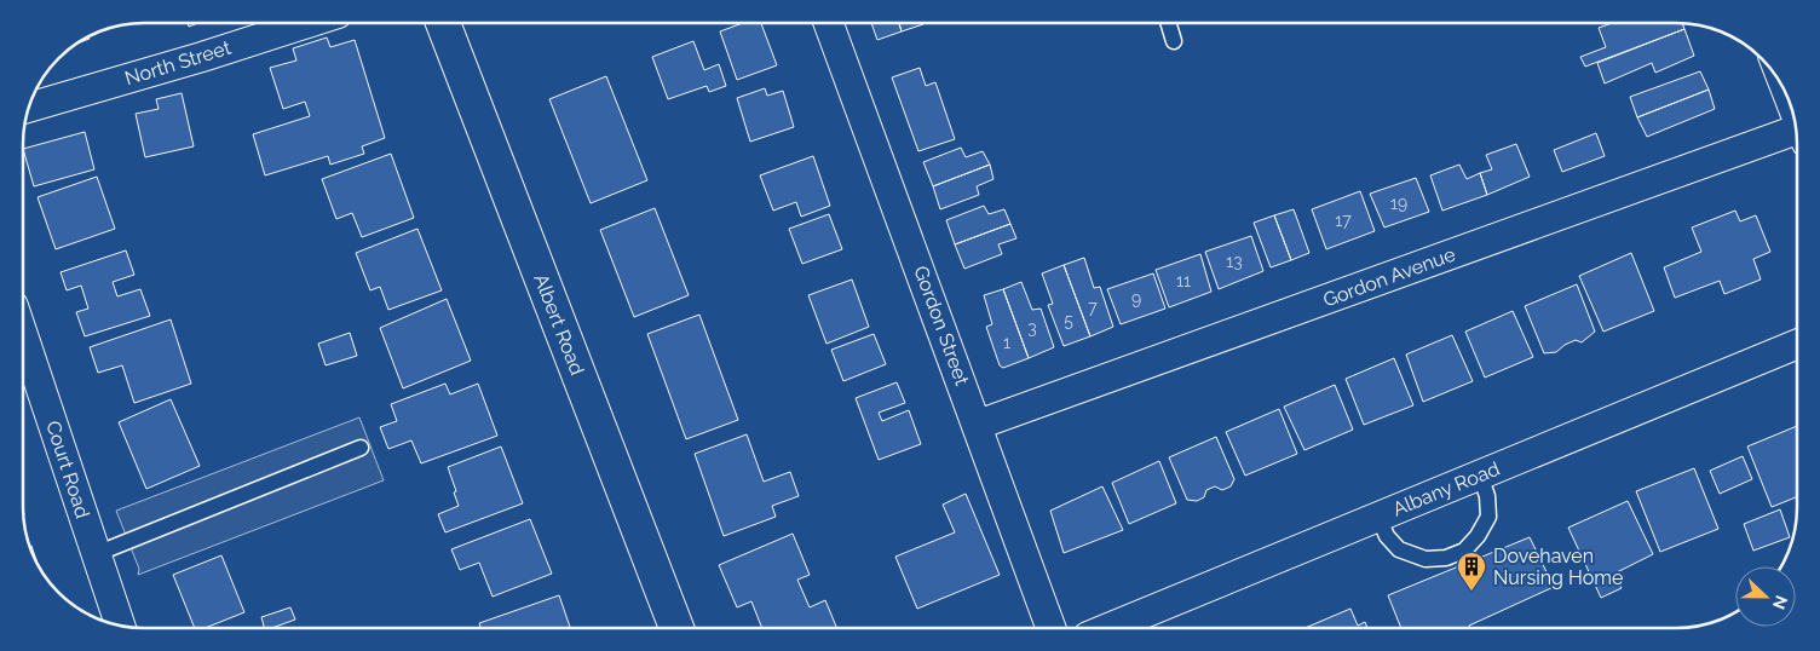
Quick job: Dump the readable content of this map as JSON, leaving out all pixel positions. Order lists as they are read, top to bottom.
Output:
{
  "streets": {
    "highway": ["Albert Road"],
    "street": [
      "North Street",
      "Gordon Avenue",
      "Gordon Street",
      "Court Road",
      "Albany Road"
    ]
  },
  "crossings": [
    ["Gordon Avenue", "Gordon Street"]
  ],
  "places": {
    "building": ["Dovehaven Nursing Home"]
  },
  "house_numbers": [
    "19",
    "17",
    "13",
    "11",
    "9",
    "7",
    "5",
    "3",
    "1"
  ],
  "north": "right"
}
